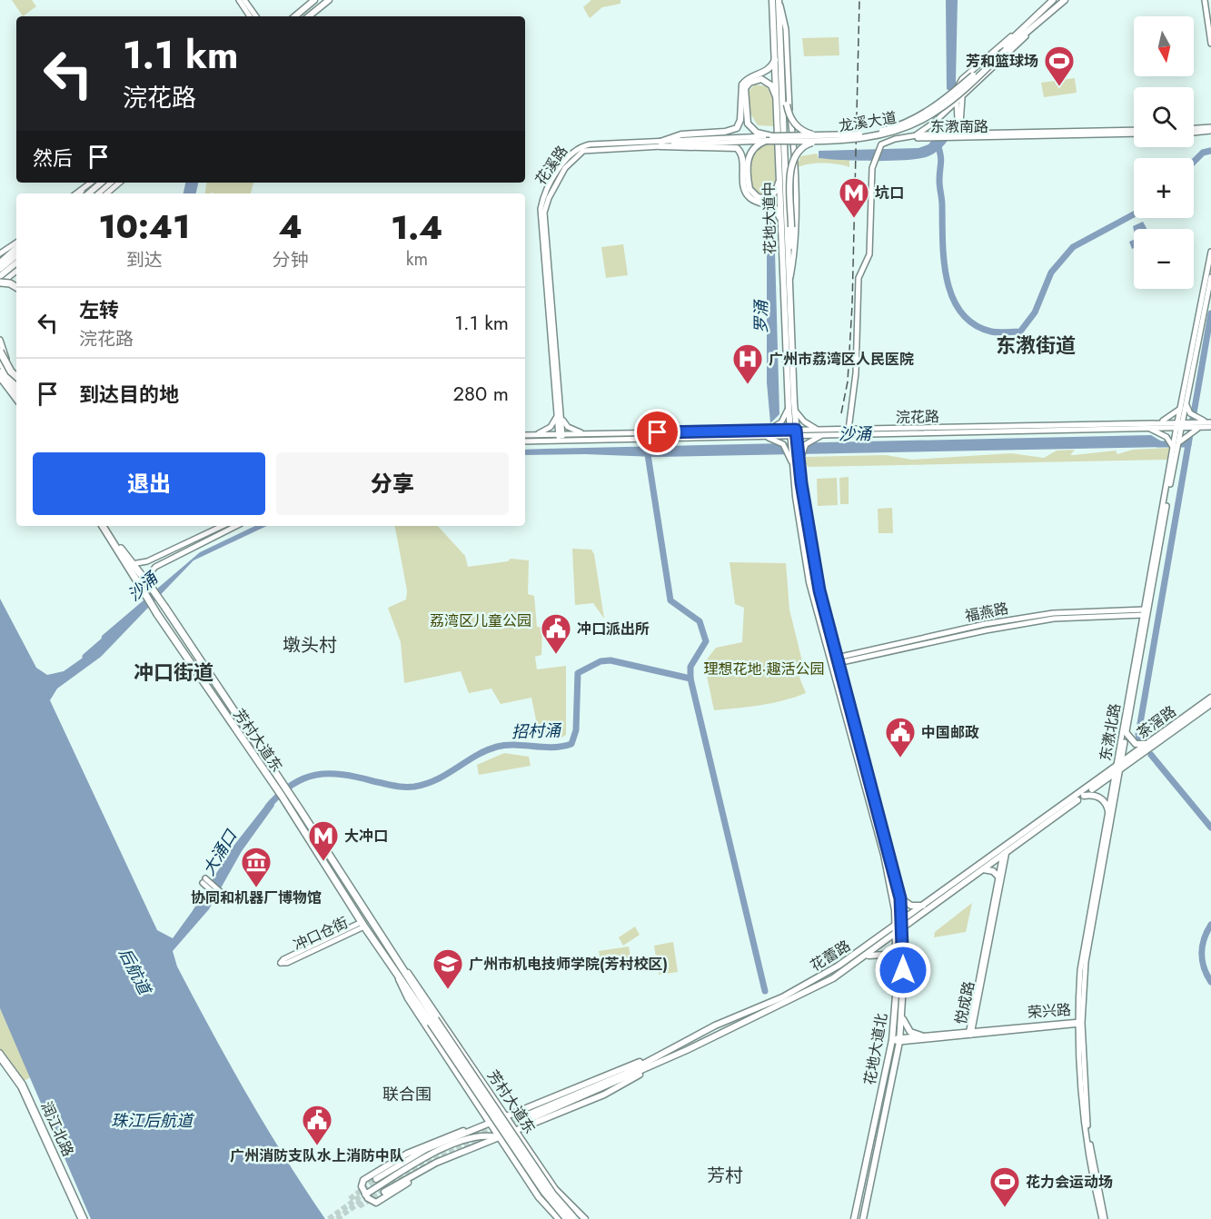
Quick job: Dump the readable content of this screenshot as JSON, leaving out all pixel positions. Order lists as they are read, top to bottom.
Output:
{
  "streets": {
    "highway": ["芳村大道东"],
    "main road": [
      "龙溪大道",
      "东漖南路",
      "花溪路",
      "花地大道中",
      "浣花路",
      "福燕路",
      "茶滘路",
      "东漖北路",
      "冲口仓街",
      "花蕾路",
      "悦成路",
      "荣兴路",
      "花地大道北",
      "润江北路"
    ]
  },
  "crossings": [
    ["龙溪大道", "花溪路"],
    ["花溪路", "浣花路"],
    ["花地大道中", "浣花路"],
    ["花地大道中", "花地大道北"],
    ["浣花路", "东漖北路"],
    ["浣花路", "花地大道北"],
    ["福燕路", "东漖北路"],
    ["福燕路", "花地大道北"],
    ["茶滘路", "东漖北路"],
    ["茶滘路", "花蕾路"],
    ["东漖北路", "花蕾路"],
    ["东漖北路", "荣兴路"],
    ["芳村大道东", "冲口仓街"],
    ["花蕾路", "悦成路"],
    ["花蕾路", "花地大道北"],
    ["悦成路", "荣兴路"],
    ["荣兴路", "花地大道北"]
  ],
  "districts": [
    "东漖街道",
    "墩头村",
    "冲口街道",
    "联合围",
    "芳村"
  ],
  "water": [
    "罗涌",
    "沙涌",
    "招村涌",
    "大涌口",
    "后航道",
    "珠江后航道"
  ],
  "parks": ["荔湾区儿童公园", "理想花地·趣活公园"],
  "places": {
    "sports": ["芳和篮球场", "花力会运动场"],
    "metro station": ["坑口", "大冲口"],
    "hospital": ["广州市荔湾区人民医院"],
    "public building": ["冲口派出所", "中国邮政", "广州消防支队水上消防中队"],
    "museum": ["协同和机器厂博物馆"],
    "school or university": ["广州市机电技师学院(芳村校区)"]
  },
  "north": "bottom",
  "page": {
    "map_buttons": ["+", "−"],
    "turn": ["1.1 km", "浣花路"],
    "then": "然后",
    "eta": [
      "10:41",
      "到达",
      "4",
      "分钟",
      "1.4",
      "km"
    ],
    "list": [
      {
        "name": "左转",
        "note": "浣花路",
        "value": "1.1 km"
      },
      {
        "name": "到达目的地",
        "value": "280 m"
      }
    ],
    "buttons": ["退出", "分享"]
  }
}
